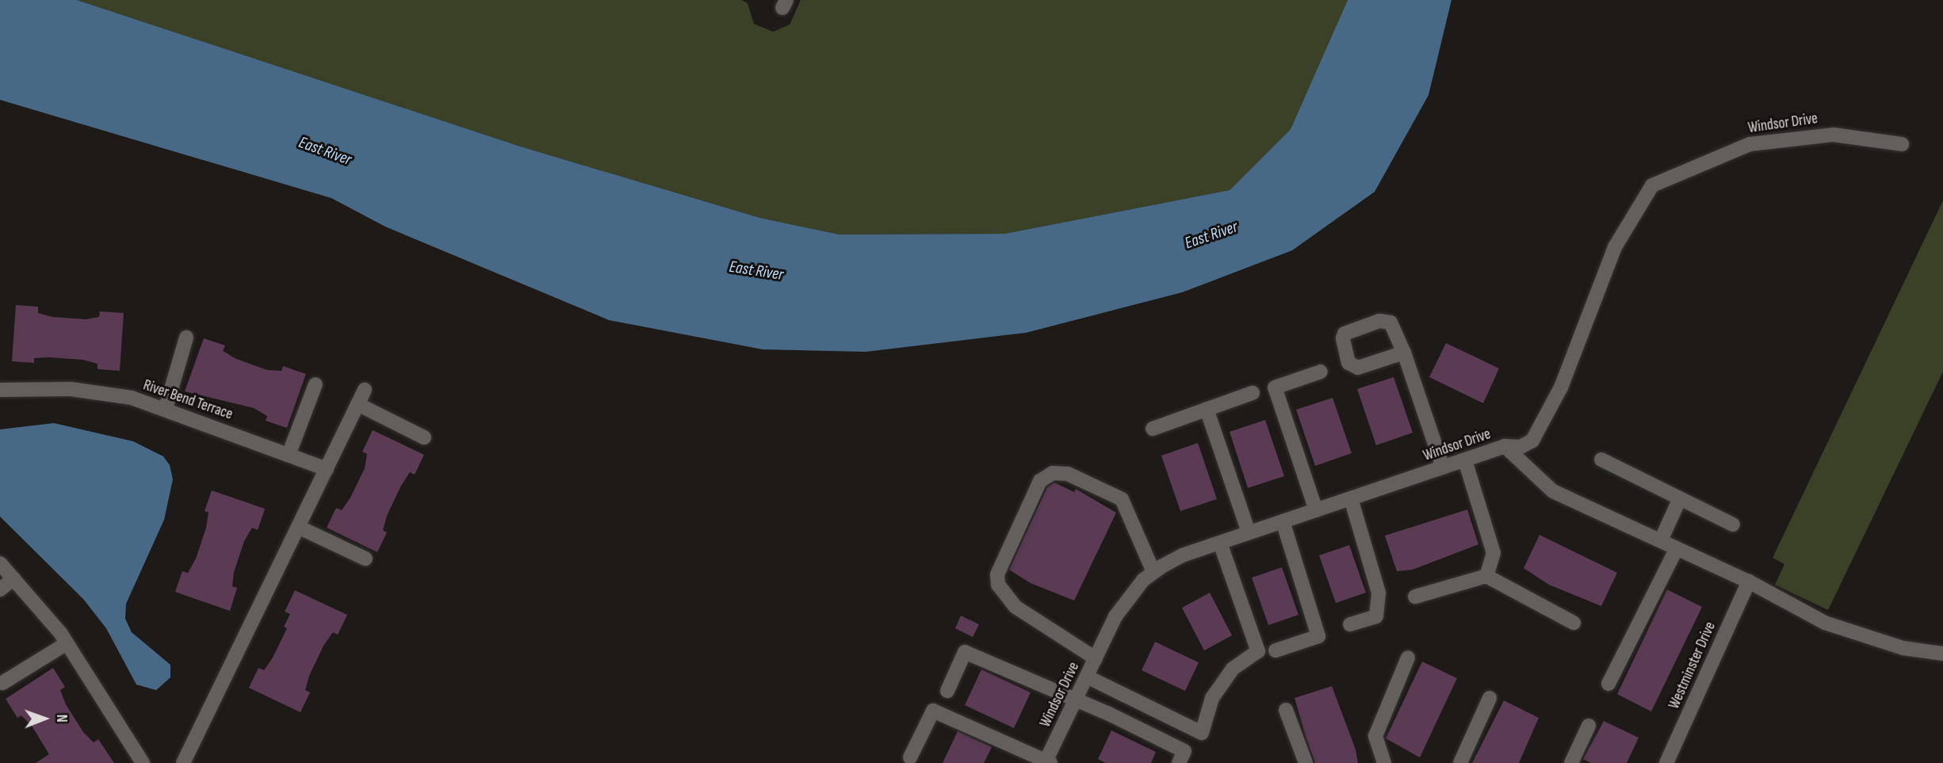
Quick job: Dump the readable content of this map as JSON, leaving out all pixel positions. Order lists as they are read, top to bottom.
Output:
{
  "streets": {
    "street": ["Windsor Drive", "River Bend Terrace", "Westminster Drive"]
  },
  "water": ["East River"],
  "north": "right"
}
